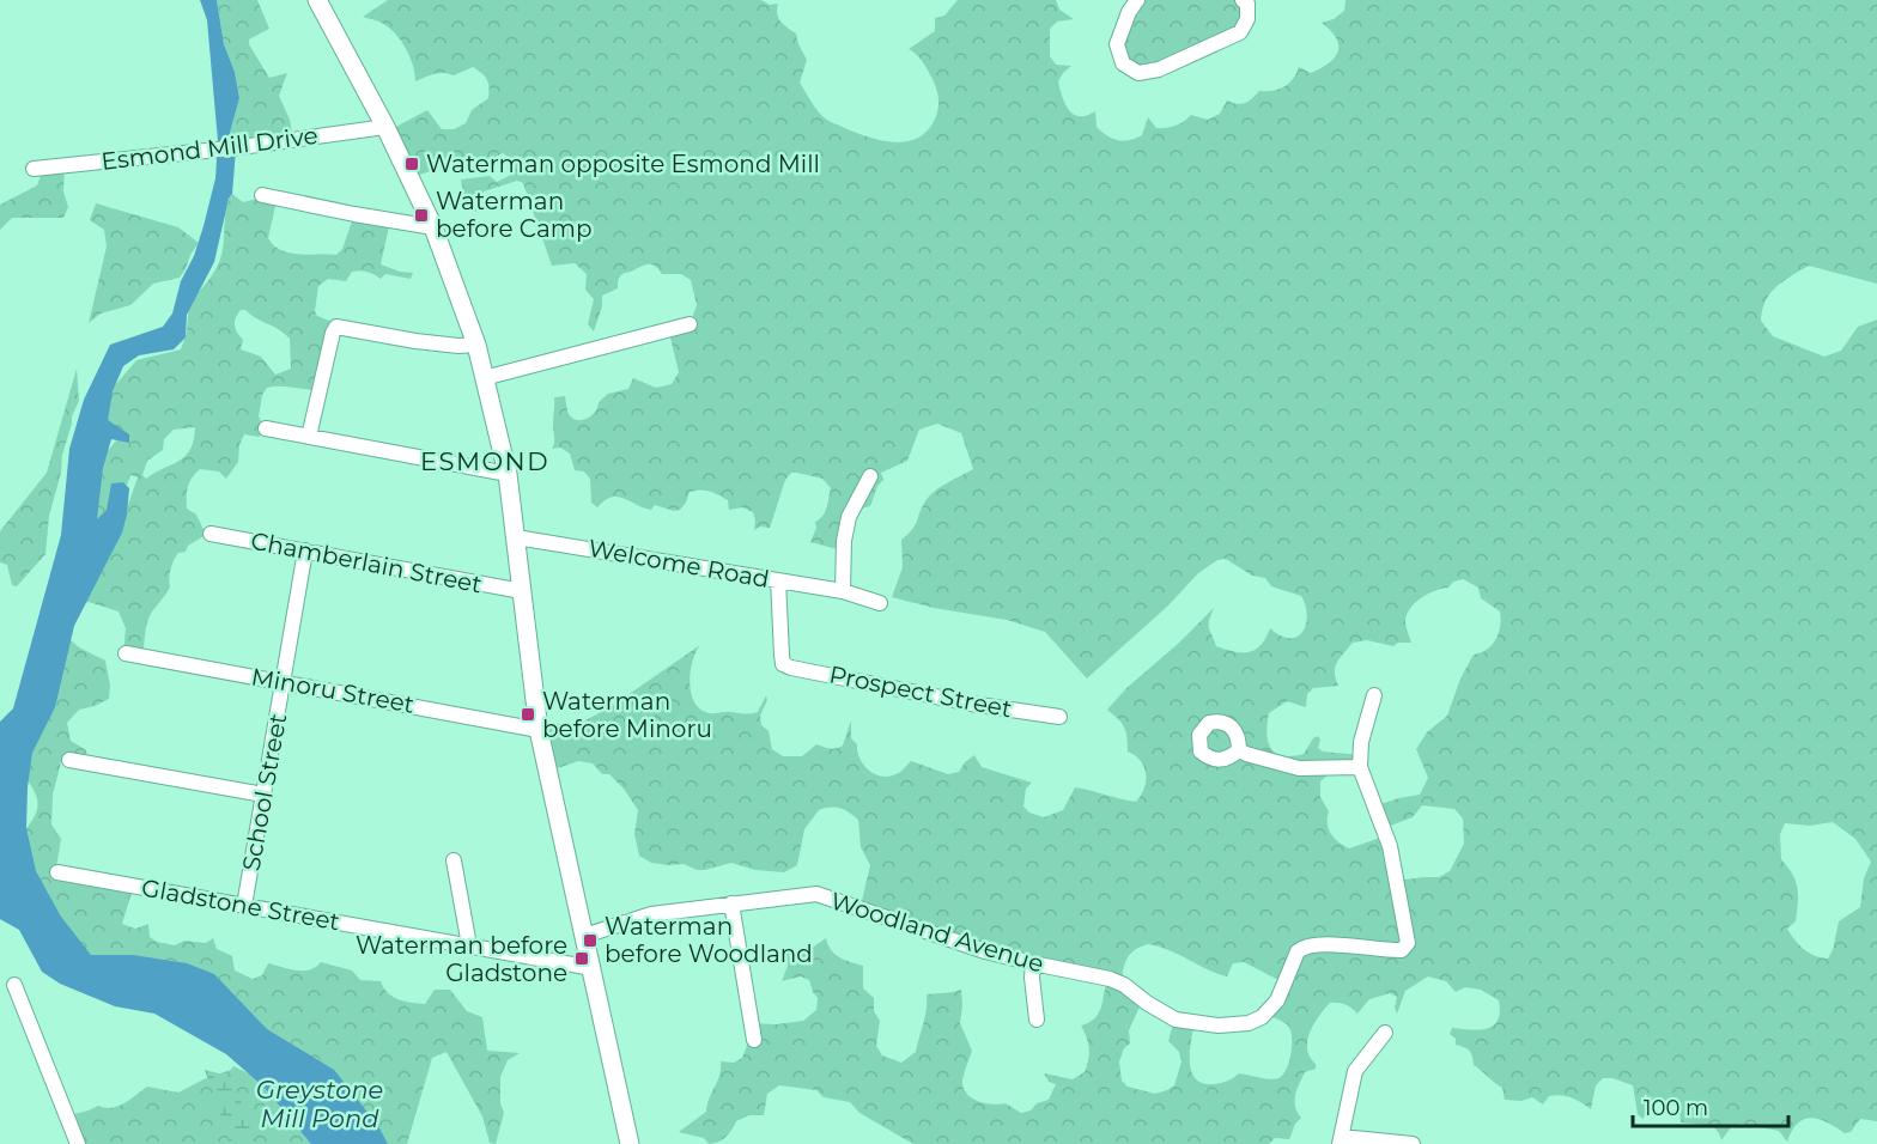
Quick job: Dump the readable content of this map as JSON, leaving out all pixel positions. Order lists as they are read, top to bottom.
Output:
{
  "streets": {
    "street": [
      "Esmond Mill Drive",
      "Chamberlain Street",
      "Welcome Road",
      "Minoru Street",
      "Prospect Street",
      "School Street",
      "Gladstone Street",
      "Woodland Avenue"
    ]
  },
  "crossings": [
    ["Chamberlain Street", "School Street"],
    ["Welcome Road", "Prospect Street"],
    ["Minoru Street", "School Street"],
    ["School Street", "Gladstone Street"]
  ],
  "districts": ["ESMOND"],
  "water": ["Greystone Mill Pond"],
  "places": {
    "transit": [
      "Waterman opposite Esmond Mill",
      "Waterman before Camp",
      "Waterman before Minoru",
      "Waterman before Woodland",
      "Waterman before Gladstone"
    ]
  },
  "scale_bar": "100 m"
}
